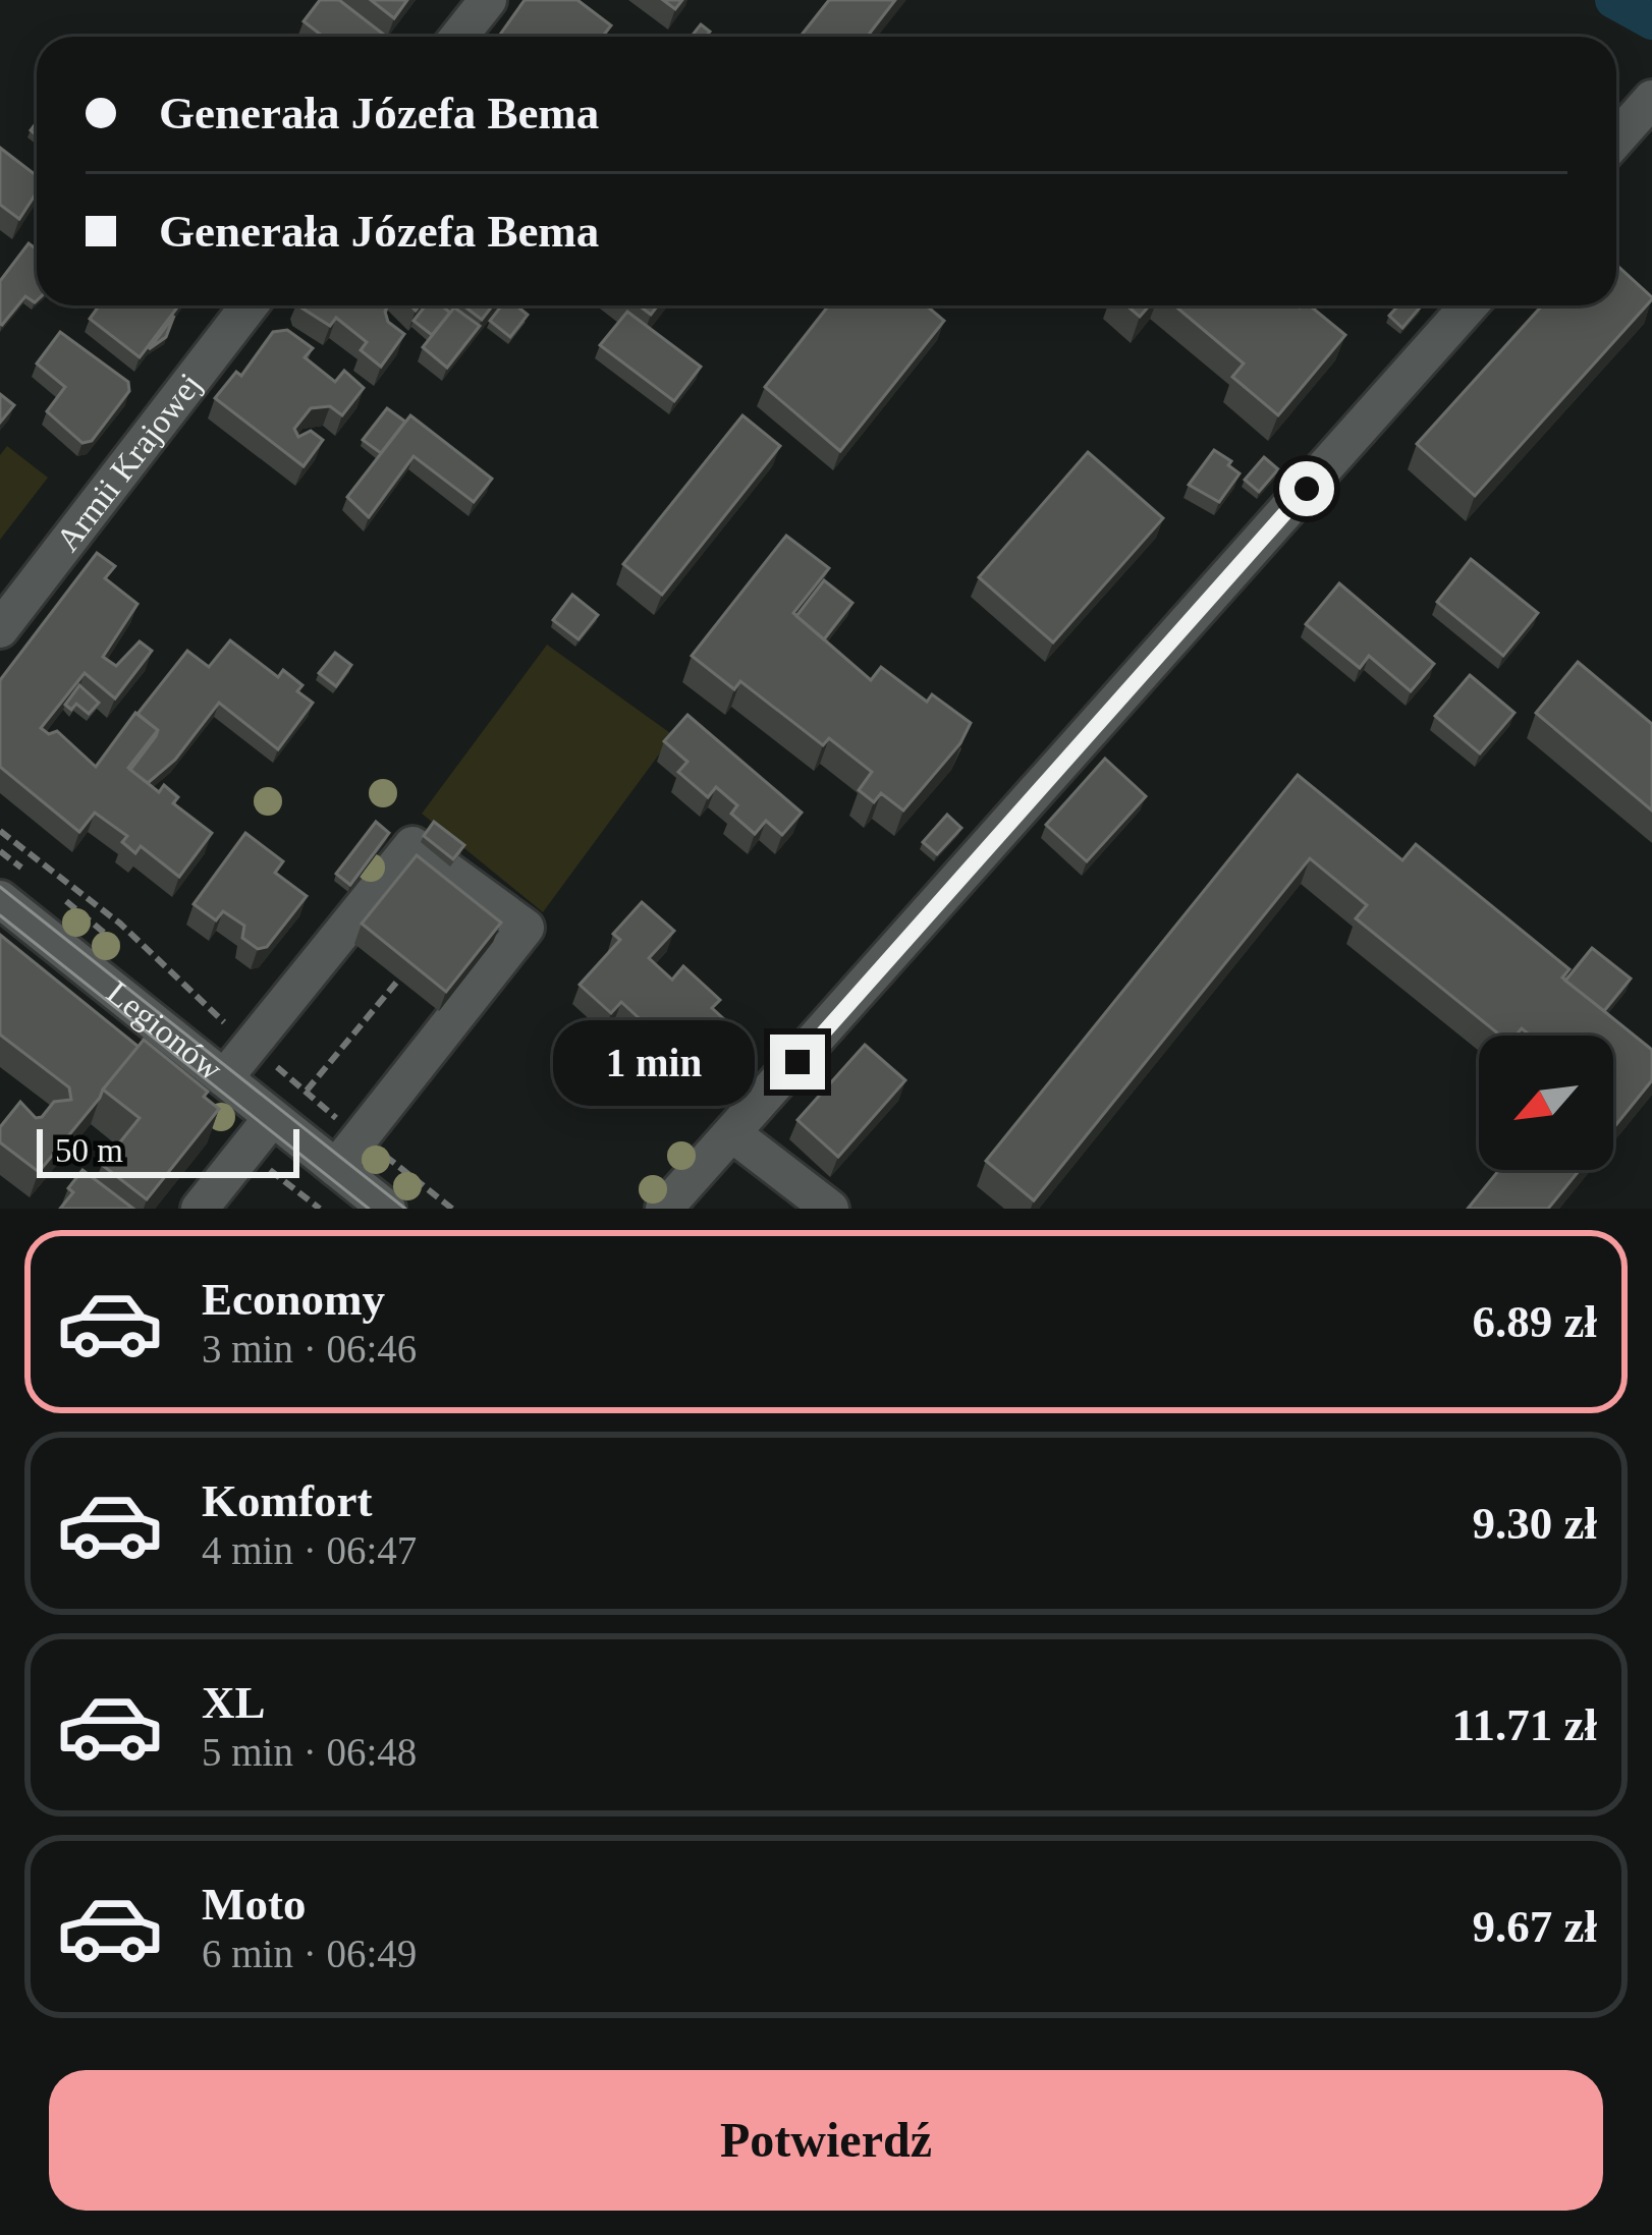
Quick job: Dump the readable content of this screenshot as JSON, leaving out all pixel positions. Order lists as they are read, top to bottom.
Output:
{
  "streets": {
    "street": ["Armii Krajowej", "Legionów"]
  },
  "scale_bar": "50 m",
  "north": "bottom left",
  "page": {
    "banner": ["Generała Józefa Bema", "Generała Józefa Bema"],
    "bubble": "1 min",
    "scale": "50 m",
    "list": [
      {
        "name": "Economy",
        "note": "3 min · 06:46",
        "value": "6.89 zł"
      },
      {
        "name": "Komfort",
        "note": "4 min · 06:47",
        "value": "9.30 zł"
      },
      {
        "name": "XL",
        "note": "5 min · 06:48",
        "value": "11.71 zł"
      },
      {
        "name": "Moto",
        "note": "6 min · 06:49",
        "value": "9.67 zł"
      }
    ],
    "buttons": "Potwierdź"
  }
}
